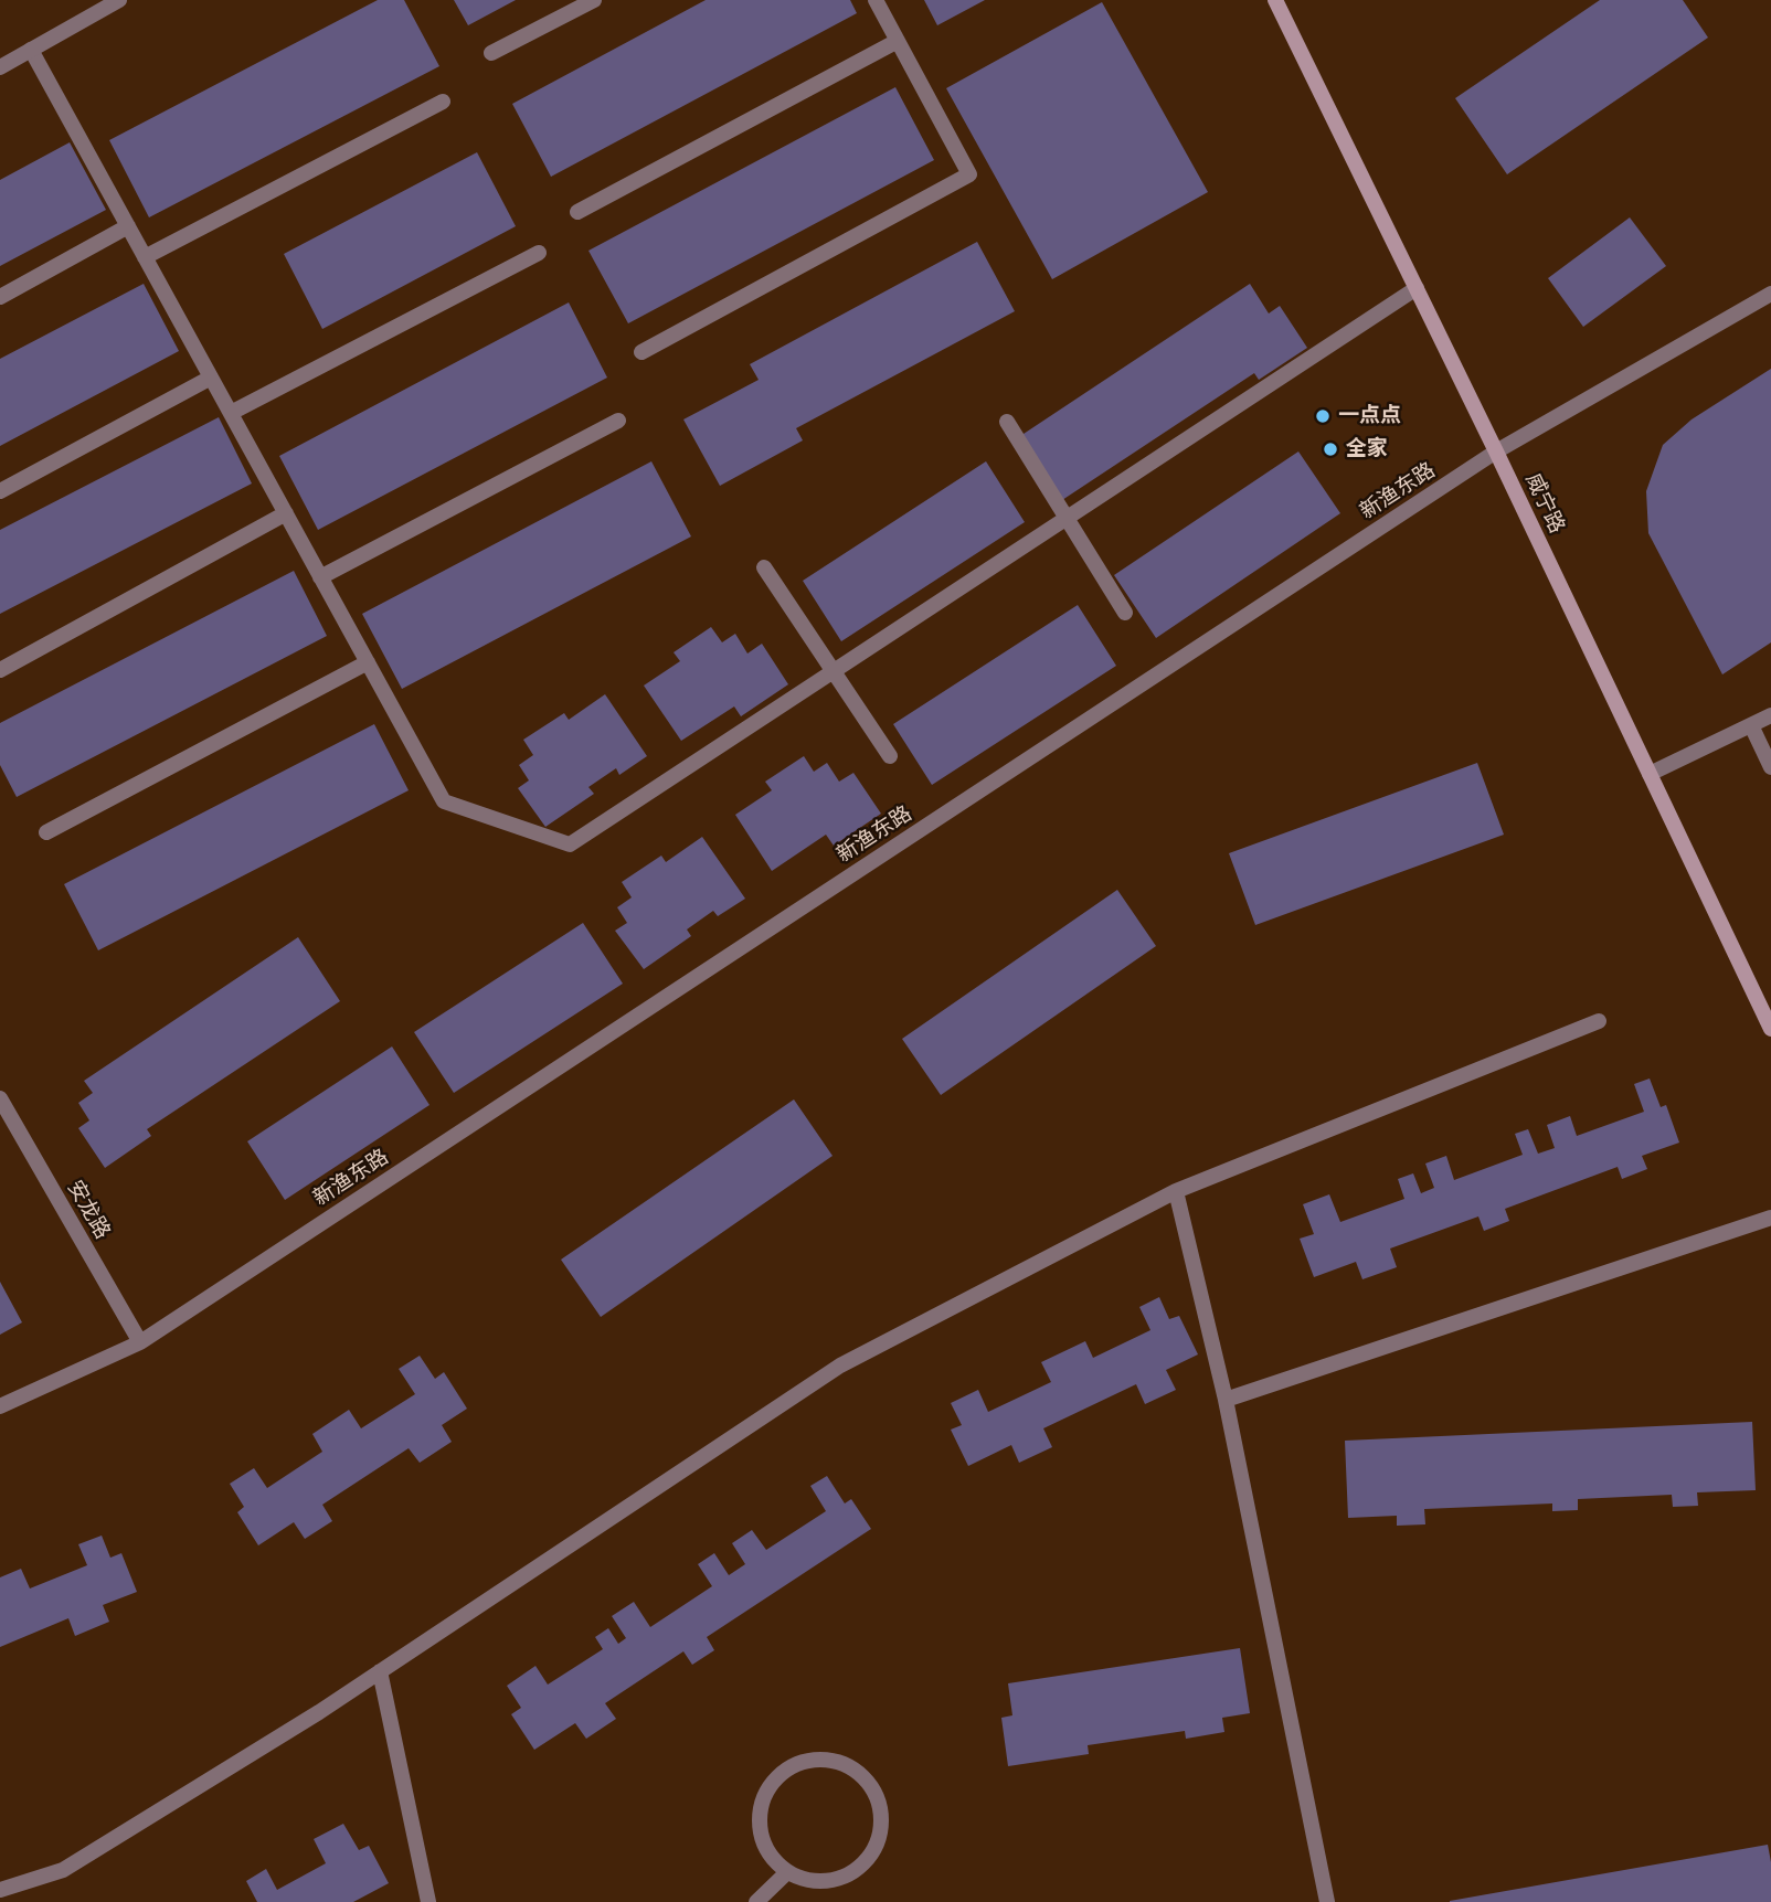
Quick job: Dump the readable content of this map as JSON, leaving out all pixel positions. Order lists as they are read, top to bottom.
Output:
{
  "streets": {
    "main road": ["威宁路"],
    "street": ["新渔东路", "安龙路"]
  },
  "crossings": [
    ["新渔东路", "威宁路"],
    ["新渔东路", "安龙路"]
  ],
  "places": ["一点点", "全家"]
}
